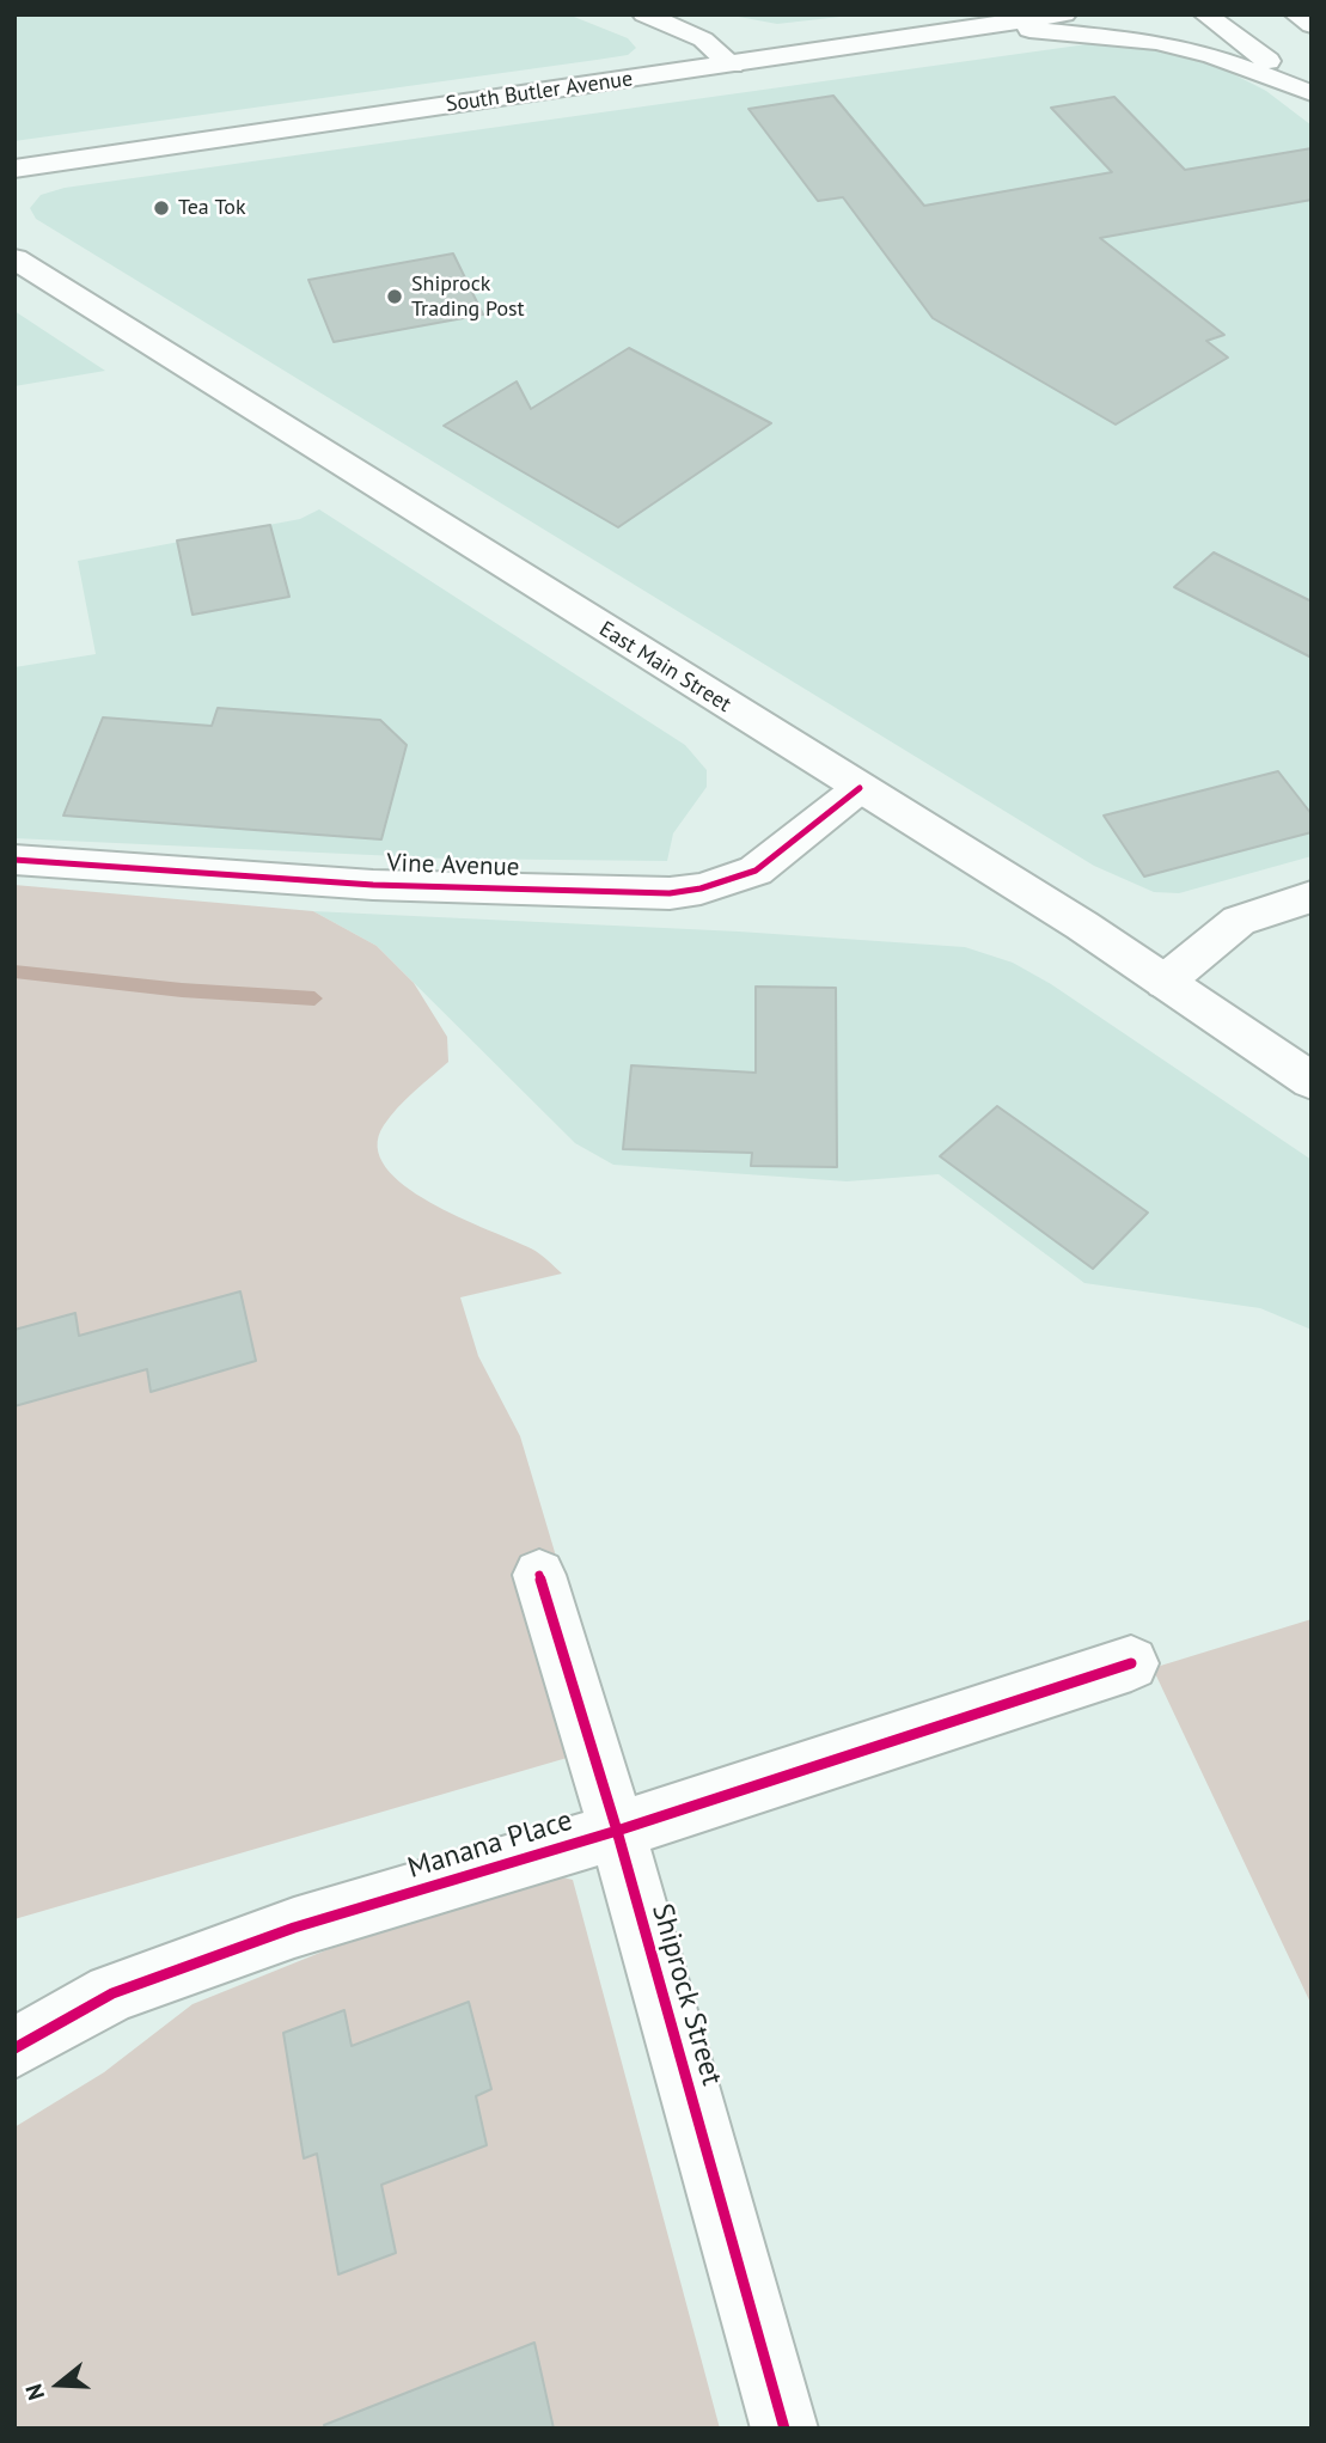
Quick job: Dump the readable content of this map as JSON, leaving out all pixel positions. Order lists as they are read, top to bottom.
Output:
{
  "streets": {
    "main road": [
      "South Butler Avenue",
      "East Main Street",
      "Vine Avenue",
      "Manana Place",
      "Shiprock Street"
    ]
  },
  "crossings": [
    ["East Main Street", "Vine Avenue"],
    ["Manana Place", "Shiprock Street"]
  ],
  "places": ["Tea Tok", "Shiprock Trading Post"],
  "north": "left"
}
